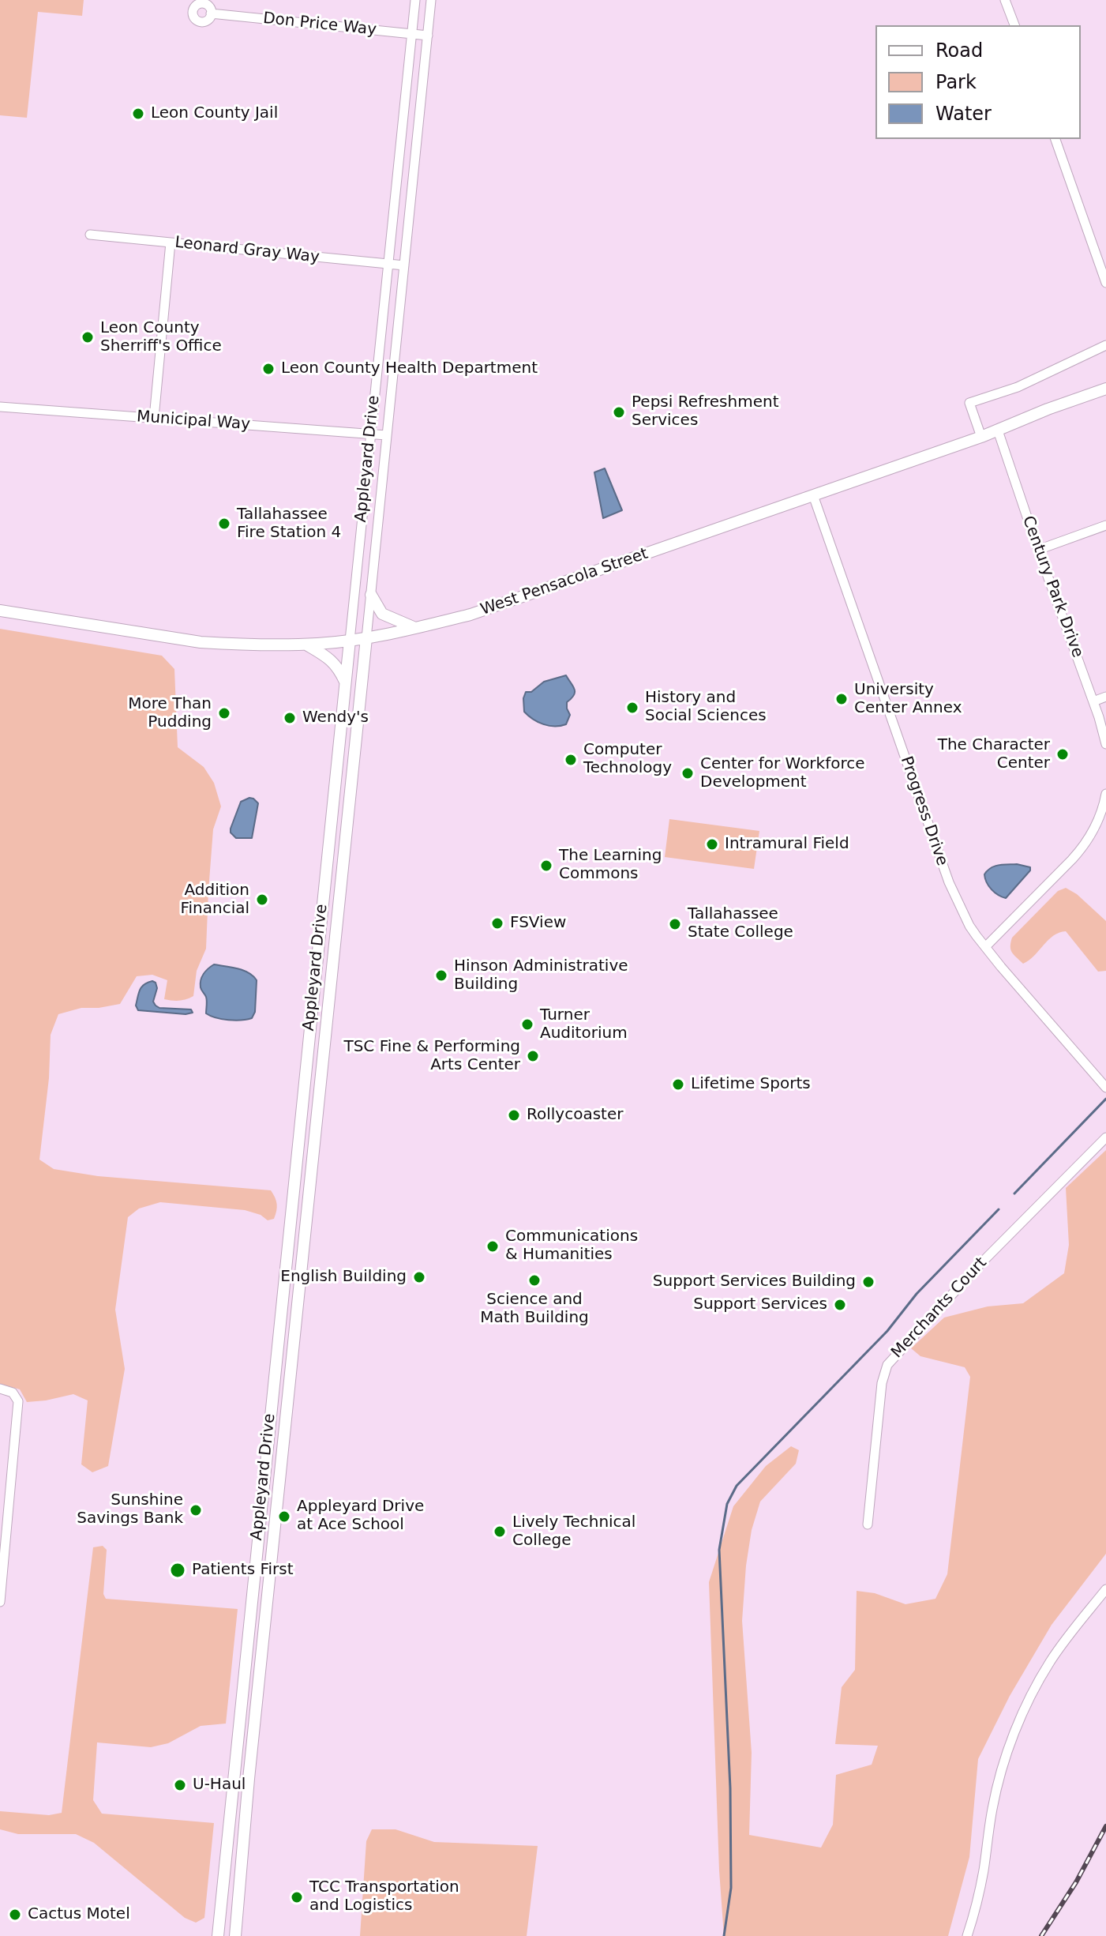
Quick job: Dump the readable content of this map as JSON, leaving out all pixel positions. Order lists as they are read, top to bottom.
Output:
{
  "streets": {
    "main road": ["Appleyard Drive", "West Pensacola Street"],
    "street": [
      "Don Price Way",
      "Leonard Gray Way",
      "Municipal Way",
      "Century Park Drive",
      "Progress Drive",
      "Merchants Court"
    ]
  },
  "crossings": [
    ["Don Price Way", "Appleyard Drive"],
    ["Leonard Gray Way", "Appleyard Drive"],
    ["Municipal Way", "Appleyard Drive"],
    ["Appleyard Drive", "West Pensacola Street"],
    ["West Pensacola Street", "Century Park Drive"],
    ["West Pensacola Street", "Progress Drive"]
  ],
  "places": [
    "Leon County Jail",
    "Leon County Sherriff's Office",
    "Leon County Health Department",
    "Pepsi Refreshment Services",
    "Tallahassee Fire Station 4",
    "University Center Annex",
    "History and Social Sciences",
    "More Than Pudding",
    "Wendy's",
    "The Character Center",
    "Computer Technology",
    "Center for Workforce Development",
    "Intramural Field",
    "The Learning Commons",
    "Addition Financial",
    "FSView",
    "Tallahassee State College",
    "Hinson Administrative Building",
    "Turner Auditorium",
    "TSC Fine & Performing Arts Center",
    "Lifetime Sports",
    "Rollycoaster",
    "Communications & Humanities",
    "English Building",
    "Science and Math Building",
    "Support Services Building",
    "Support Services",
    "Sunshine Savings Bank",
    "Appleyard Drive at Ace School",
    "Lively Technical College",
    "Patients First",
    "U-Haul",
    "TCC Transportation and Logistics",
    "Cactus Motel"
  ],
  "legend": ["Road", "Park", "Water"]
}
